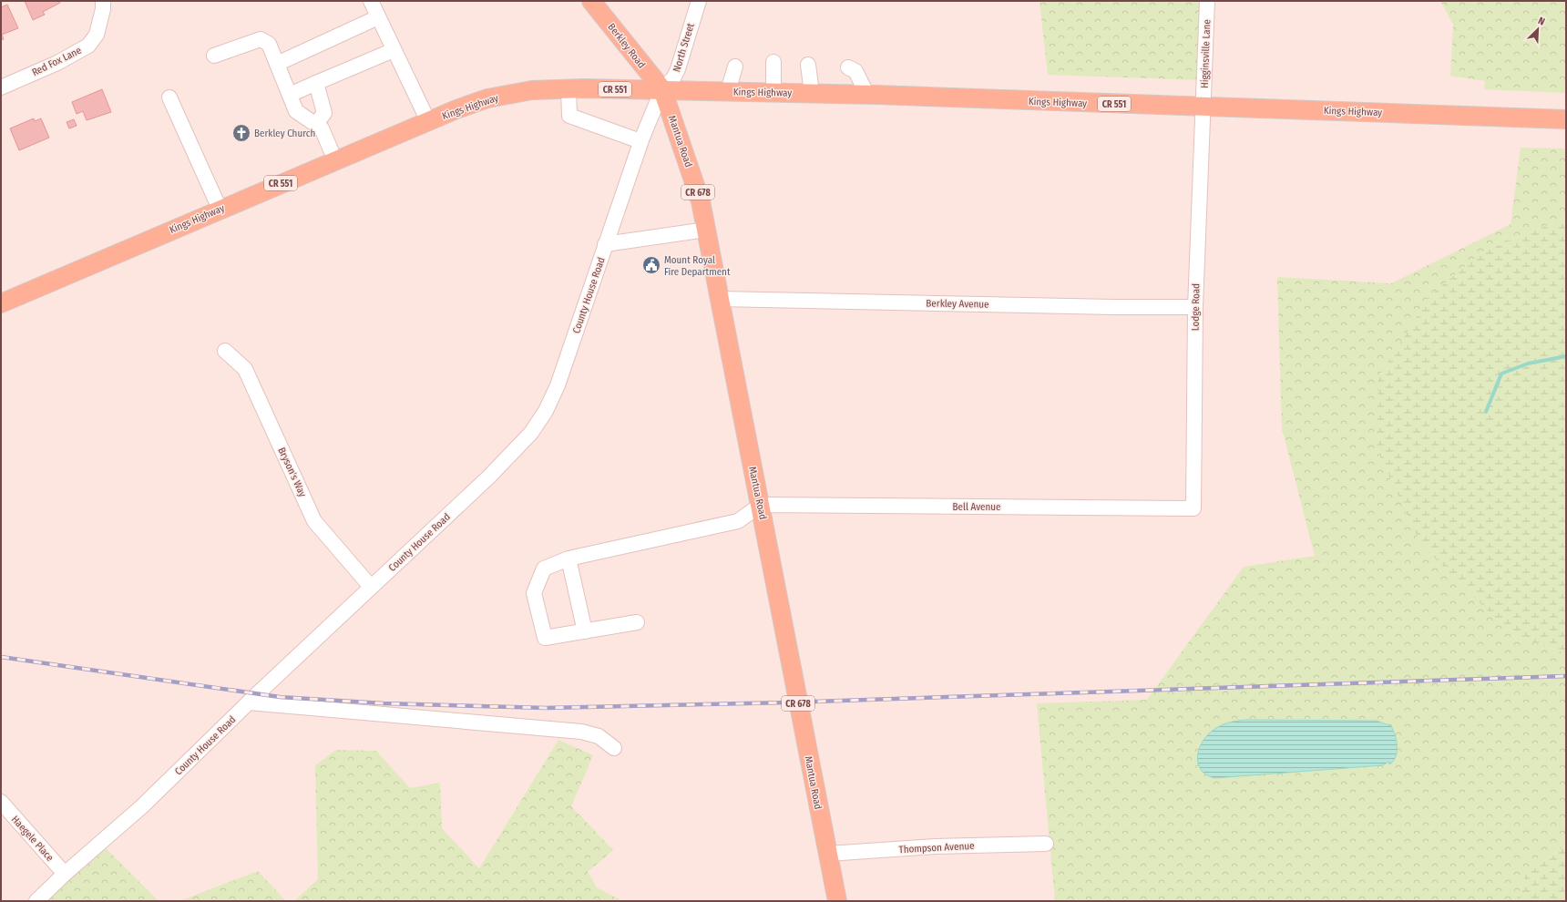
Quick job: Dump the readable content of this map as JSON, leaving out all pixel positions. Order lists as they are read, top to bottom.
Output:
{
  "streets": {
    "main road": [
      "Berkley Road",
      "CR 551",
      "Kings Highway",
      "Mantua Road",
      "CR 678"
    ],
    "street": [
      "North Street",
      "Higginsville Lane",
      "Red Fox Lane",
      "County House Road",
      "Berkley Avenue",
      "Lodge Road",
      "Bryson's Way",
      "Bell Avenue",
      "Haegele Place",
      "Thompson Avenue"
    ]
  },
  "crossings": [
    ["Berkley Road", "North Street"],
    ["Berkley Road", "Kings Highway"],
    ["Berkley Road", "Mantua Road"],
    ["Berkley Road", "County House Road"],
    ["North Street", "Kings Highway"],
    ["North Street", "Mantua Road"],
    ["North Street", "County House Road"],
    ["Higginsville Lane", "Kings Highway"],
    ["Higginsville Lane", "Lodge Road"],
    ["Kings Highway", "Mantua Road"],
    ["Kings Highway", "County House Road"],
    ["Kings Highway", "Lodge Road"],
    ["Mantua Road", "County House Road"],
    ["Mantua Road", "Berkley Avenue"],
    ["Mantua Road", "Bell Avenue"],
    ["Mantua Road", "Thompson Avenue"],
    ["County House Road", "Bryson's Way"],
    ["County House Road", "Haegele Place"],
    ["Berkley Avenue", "Lodge Road"],
    ["Lodge Road", "Bell Avenue"]
  ],
  "places": {
    "church": ["Berkley Church"],
    "public building": ["Mount Royal Fire Department"]
  },
  "north": "top right"
}
